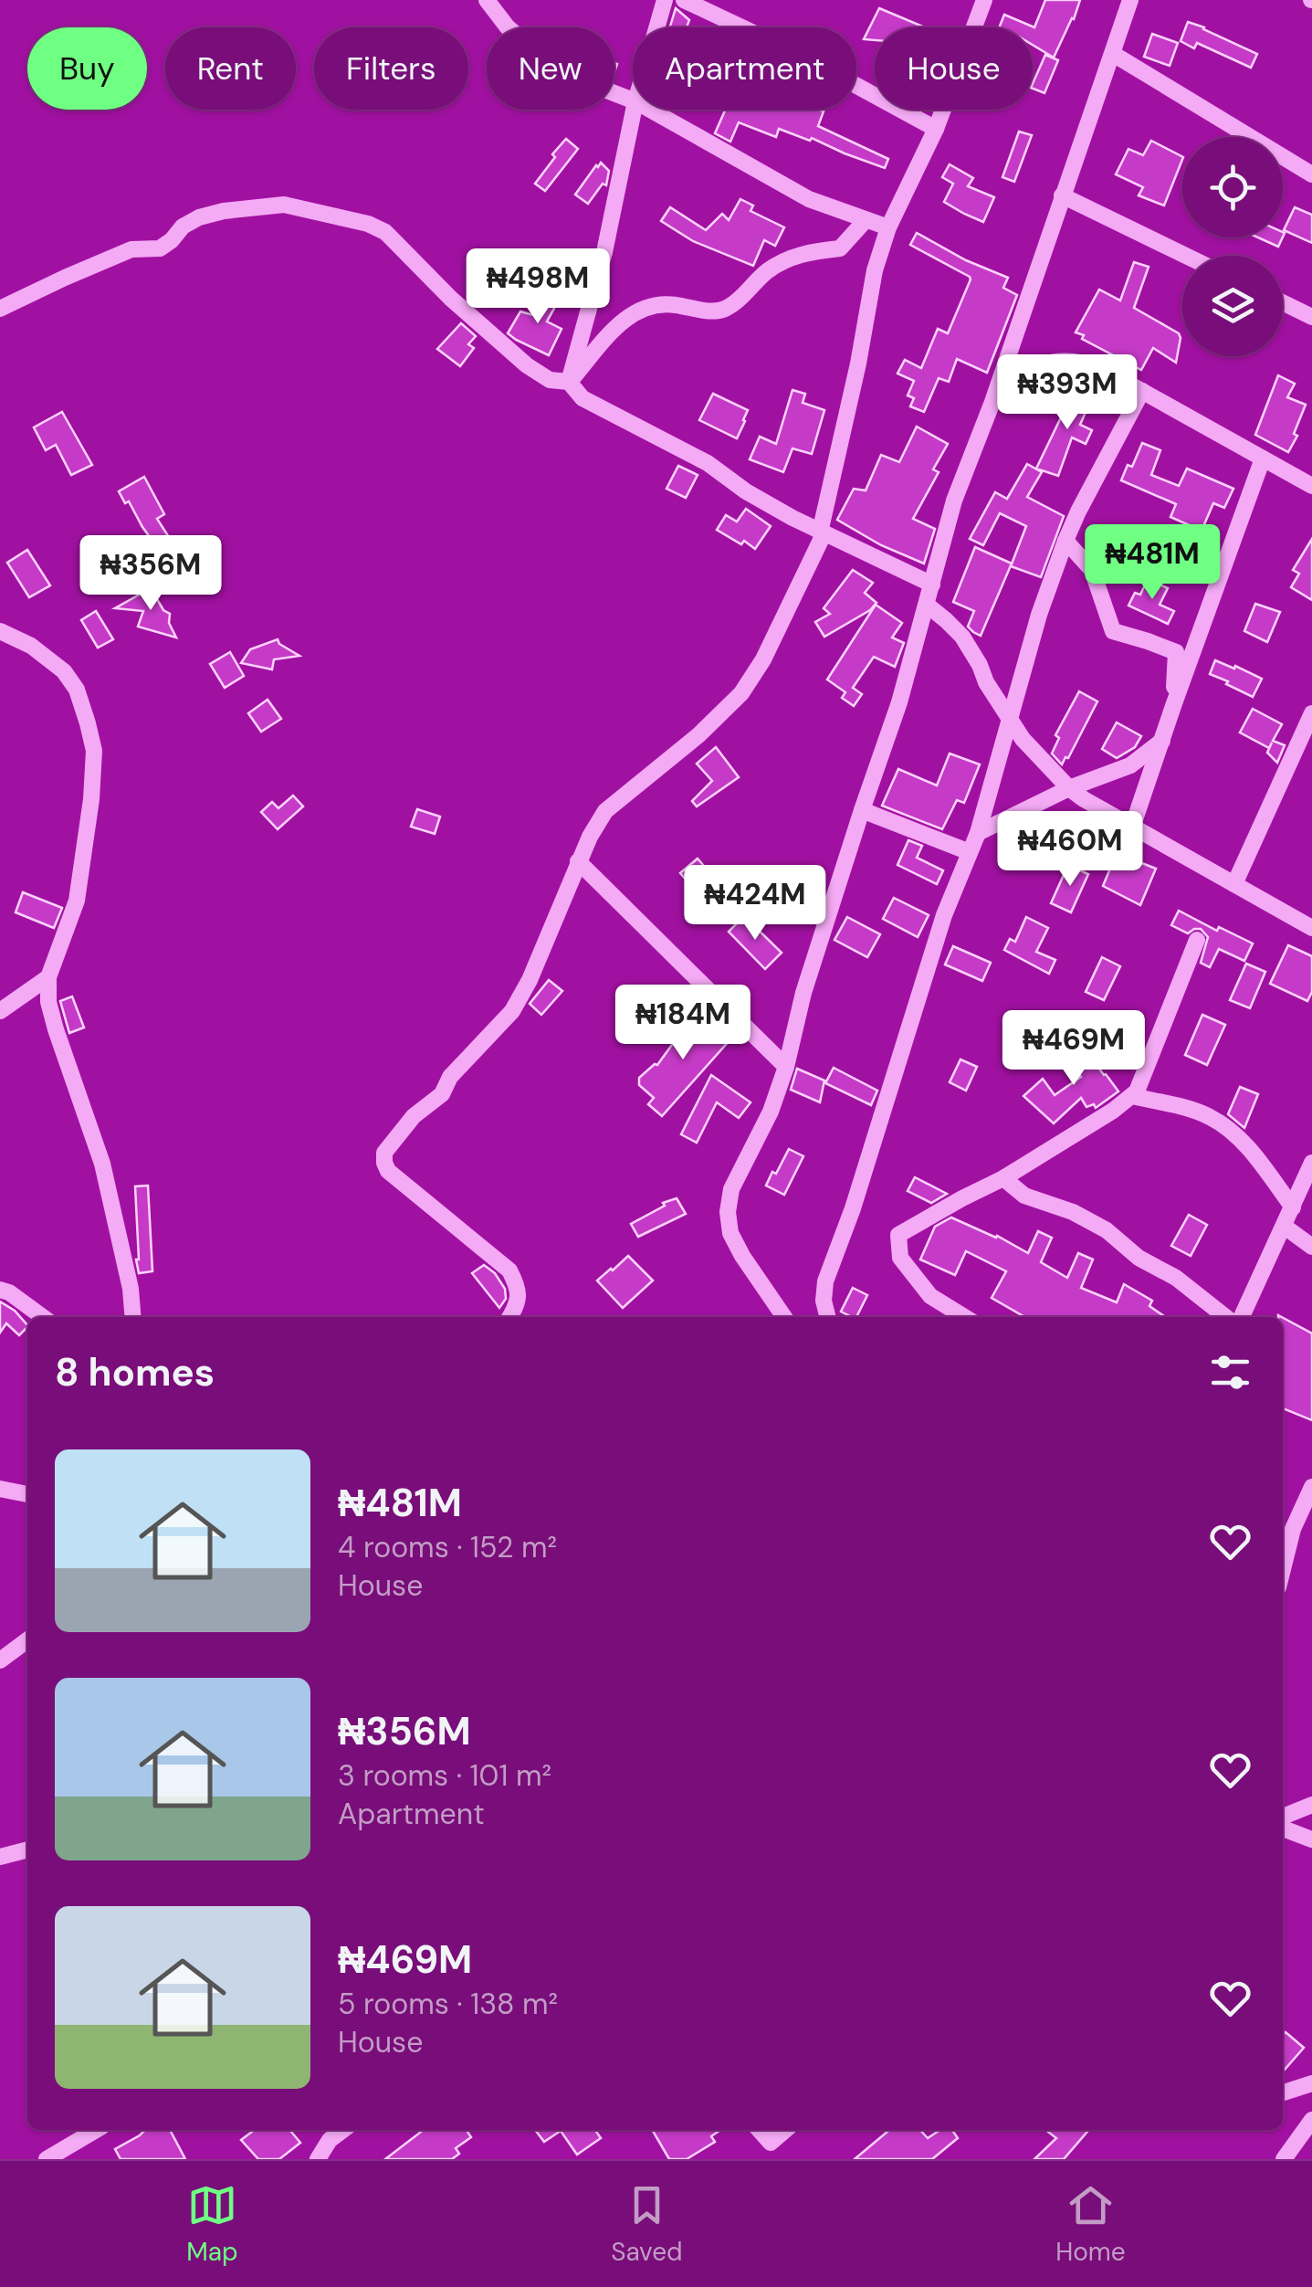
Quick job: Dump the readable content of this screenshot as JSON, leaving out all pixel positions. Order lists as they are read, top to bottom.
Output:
{
  "page": {
    "chip": [
      "Buy",
      "Rent",
      "Filters",
      "New",
      "Apartment",
      "House"
    ],
    "price": [
      "₦498M",
      "₦393M",
      "₦481M",
      "₦356M",
      "₦460M",
      "₦424M",
      "₦184M",
      "₦469M"
    ],
    "heading": "8 homes",
    "list": [
      {
        "name": "₦481M",
        "note": "4 rooms · 152 m² · House"
      },
      {
        "name": "₦356M",
        "note": "3 rooms · 101 m² · Apartment"
      },
      {
        "name": "₦469M",
        "note": "5 rooms · 138 m² · House"
      }
    ],
    "tabs": ["Map", "Saved", "Home"]
  }
}
